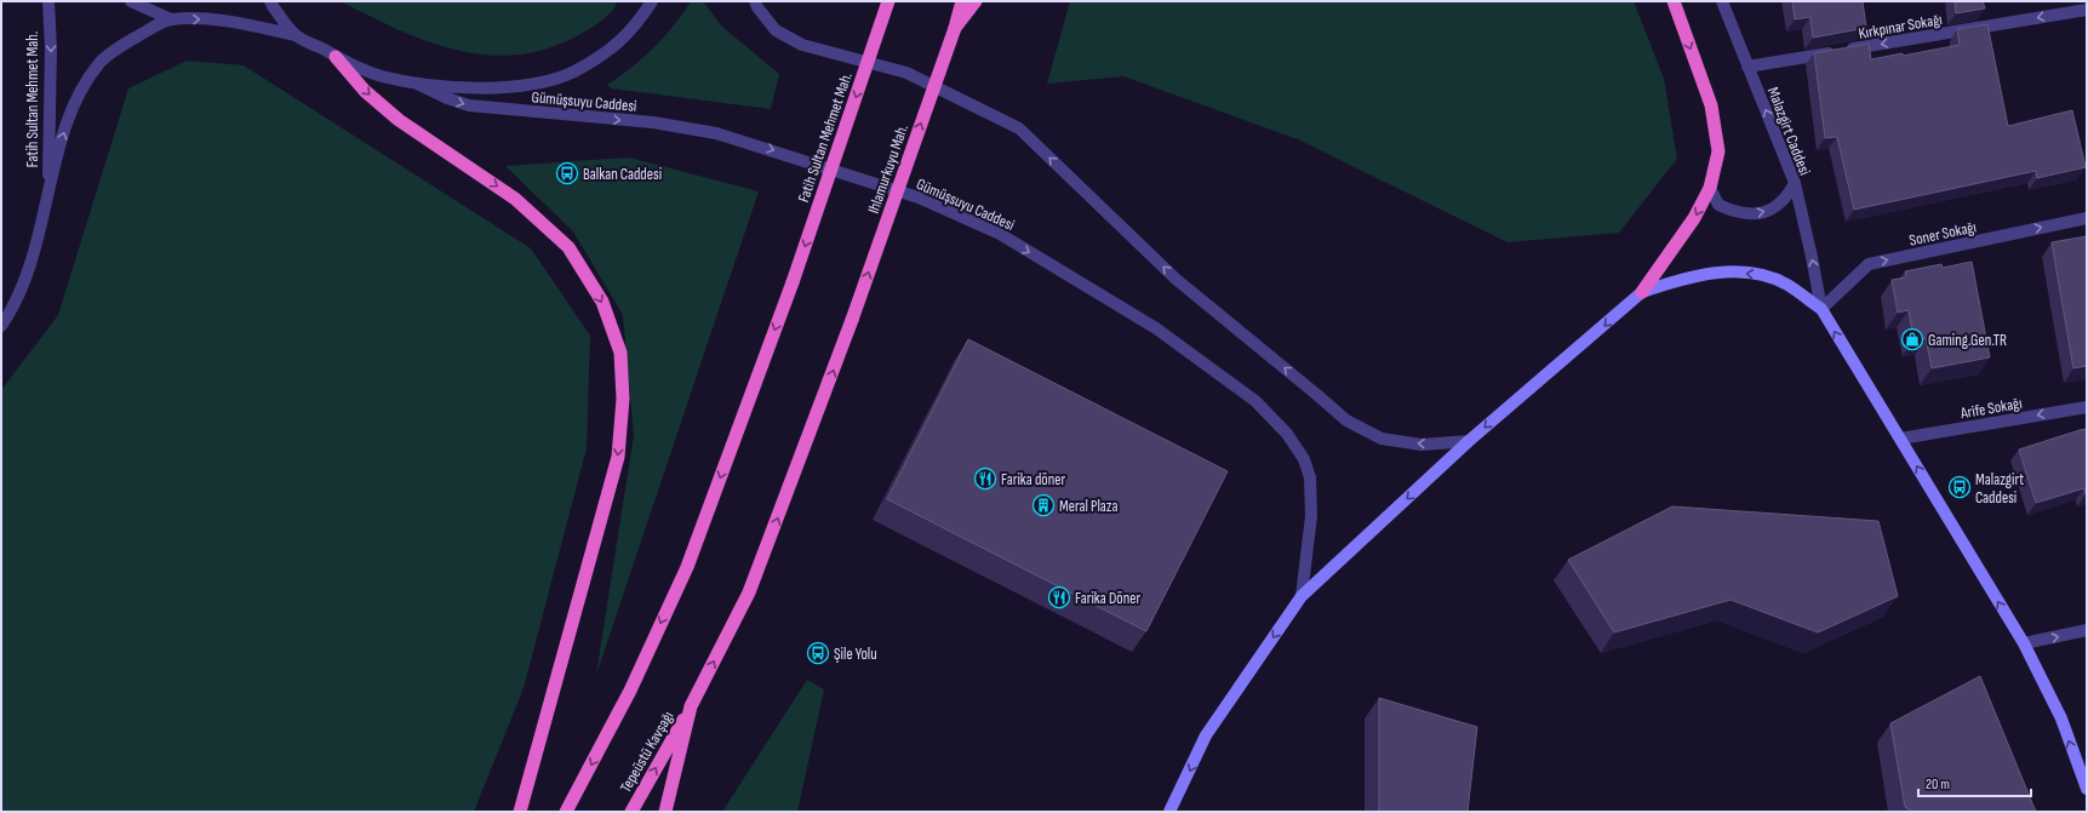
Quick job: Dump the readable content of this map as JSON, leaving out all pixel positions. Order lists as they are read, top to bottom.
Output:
{
  "streets": {
    "highway": ["Fatih Sultan Mehmet Mah.", "Ihlamurkuyu Mah.", "Tepeüstü Kavşağı"],
    "main road": ["Malazgirt Caddesi"],
    "street": [
      "Kırkpınar Sokağı",
      "Gümüşsuyu Caddesi",
      "Soner Sokağı",
      "Arife Sokağı"
    ]
  },
  "crossings": [
    ["Kırkpınar Sokağı", "Malazgirt Caddesi"],
    ["Malazgirt Caddesi", "Soner Sokağı"],
    ["Malazgirt Caddesi", "Arife Sokağı"],
    ["Ihlamurkuyu Mah.", "Tepeüstü Kavşağı"]
  ],
  "one_way": [
    "Kırkpınar Sokağı",
    "Fatih Sultan Mehmet Mah.",
    "Malazgirt Caddesi",
    "Ihlamurkuyu Mah.",
    "Soner Sokağı",
    "Arife Sokağı"
  ],
  "places": {
    "bus stop": ["Balkan Caddesi", "Malazgirt Caddesi", "Şile Yolu"],
    "shop": ["Gaming.Gen.TR"],
    "restaurant": ["Farika döner", "Farika Döner"],
    "building": ["Meral Plaza"]
  },
  "scale_bar": "20 m"
}
